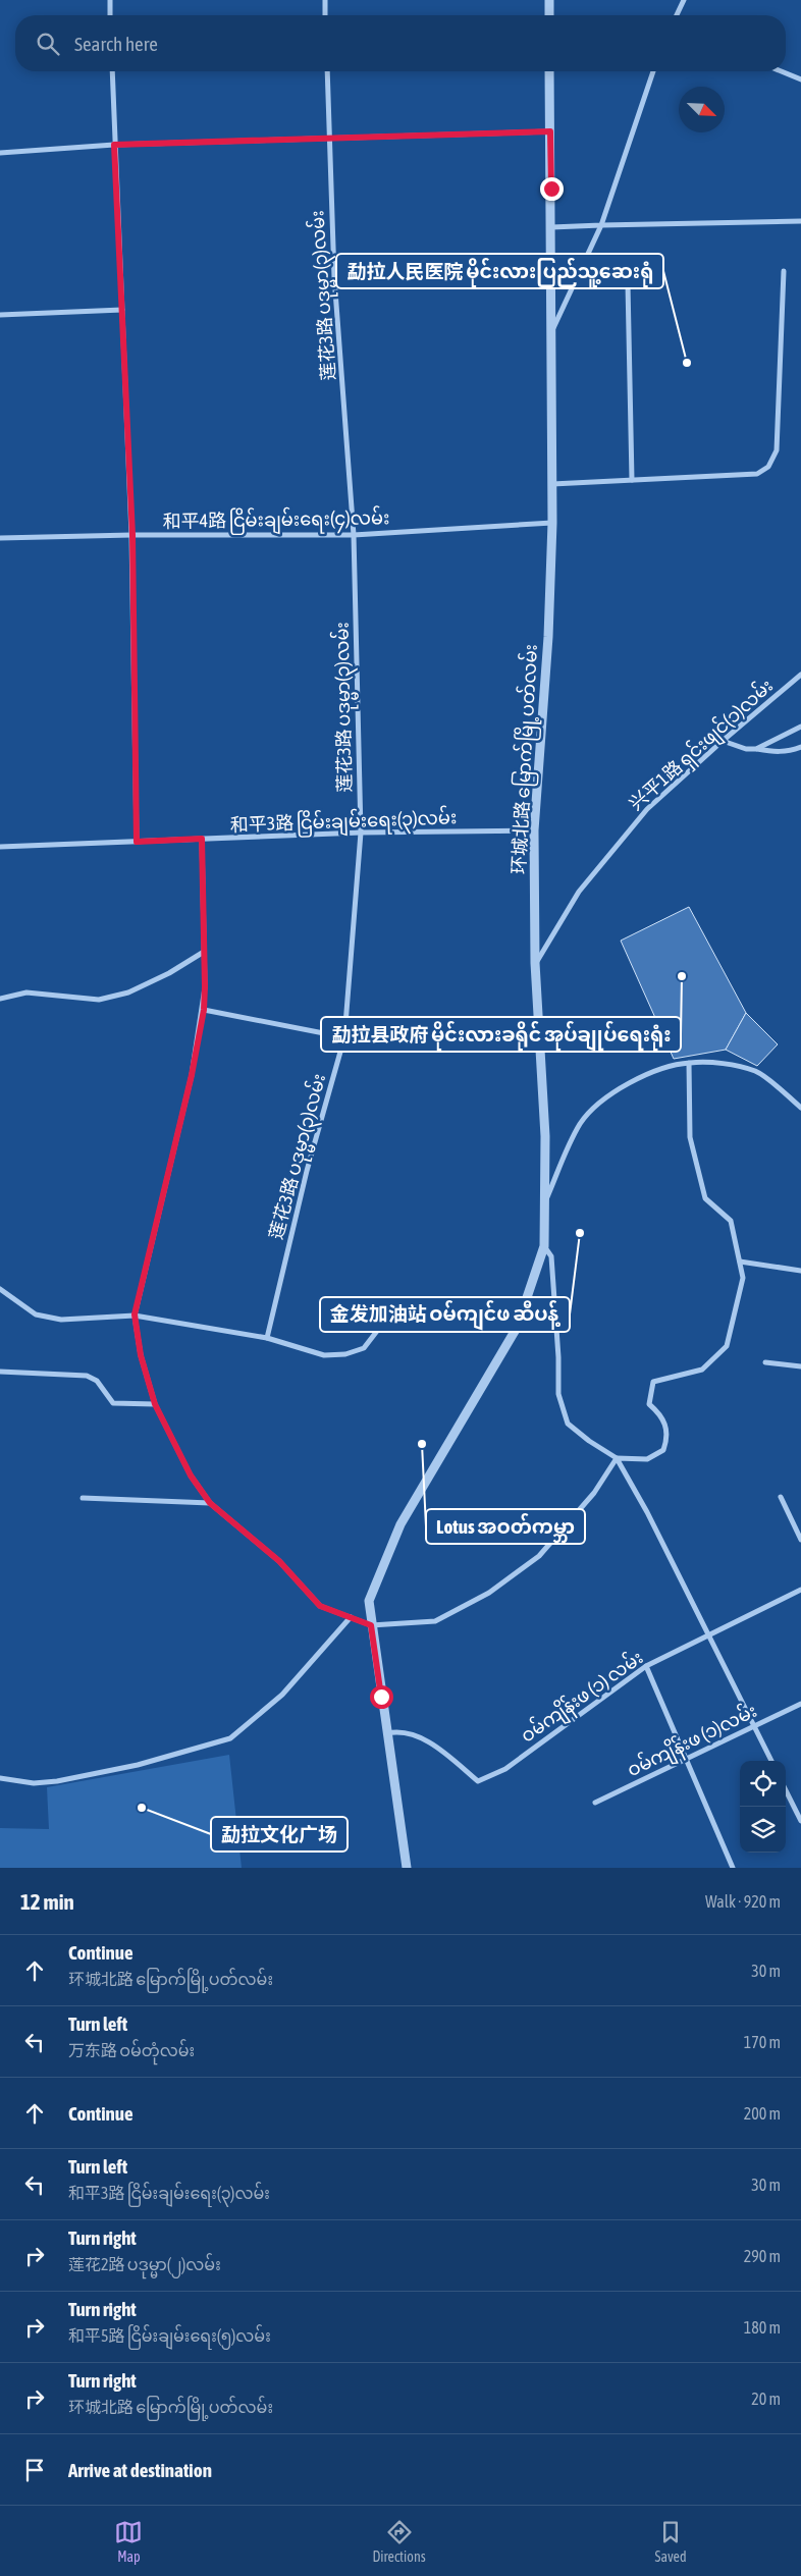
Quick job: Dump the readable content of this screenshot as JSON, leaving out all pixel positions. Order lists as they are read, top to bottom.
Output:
{
  "streets": {
    "street": [
      "莲花3路 ပဒုမ္မာ(၃)လမ်း",
      "和平4路 ငြိမ်းချမ်းရေး(၄)လမ်း",
      "兴平1路 ရှင်းဖျင်(၁)လမ်း",
      "环城北路 မြောက်မြို့ပတ်လမ်း",
      "和平3路 ငြိမ်းချမ်းရေး(၃)လမ်း",
      "ဝမ်ကျိန်းဖ (၁) လမ်း",
      "ဝမ်ကျိန်းဖ (၁)လမ်း"
    ]
  },
  "crossings": [
    ["莲花3路 ပဒုမ္မာ(၃)လမ်း", "和平4路 ငြိမ်းချမ်းရေး(၄)လမ်း"],
    ["莲花3路 ပဒုမ္မာ(၃)လမ်း", "和平3路 ငြိမ်းချမ်းရေး(၃)လမ်း"],
    ["和平4路 ငြိမ်းချမ်းရေး(၄)လမ်း", "环城北路 မြောက်မြို့ပတ်လမ်း"],
    ["兴平1路 ရှင်းဖျင်(၁)လမ်း", "环城北路 မြောက်မြို့ပတ်လမ်း"],
    ["环城北路 မြောက်မြို့ပတ်လမ်း", "和平3路 ငြိမ်းချမ်းရေး(၃)လမ်း"],
    ["环城北路 မြောက်မြို့ပတ်လမ်း", "ဝမ်ကျိန်းဖ (၁) လမ်း"]
  ],
  "places": [
    "勐拉人民医院 မိုင်းလားပြည်သူ့ဆေးရုံ",
    "勐拉县政府 မိုင်းလားခရိုင် အုပ်ချုပ်ရေးရုံး",
    "金发加油站 ဝမ်ကျင်ဖ ဆီပန့်",
    "Lotus အဝတ်ကမ္ဘာ",
    "勐拉文化广场"
  ],
  "north": "bottom right",
  "page": {
    "search": "Search here",
    "heading": ["12 min", "Walk · 920 m"],
    "list": [
      ["Continue", "环城北路 မြောက်မြို့ပတ်လမ်း", "30 m"],
      ["Turn left", "万东路 ဝမ်တုံလမ်း", "170 m"],
      ["Continue", "200 m"],
      ["Turn left", "和平3路 ငြိမ်းချမ်းရေး(၃)လမ်း", "30 m"],
      ["Turn right", "莲花2路 ပဒုမ္မာ(၂)လမ်း", "290 m"],
      ["Turn right", "和平5路 ငြိမ်းချမ်းရေး(၅)လမ်း", "180 m"],
      ["Turn right", "环城北路 မြောက်မြို့ပတ်လမ်း", "20 m"],
      "Arrive at destination"
    ],
    "nav": ["Map", "Directions", "Saved"]
  }
}
